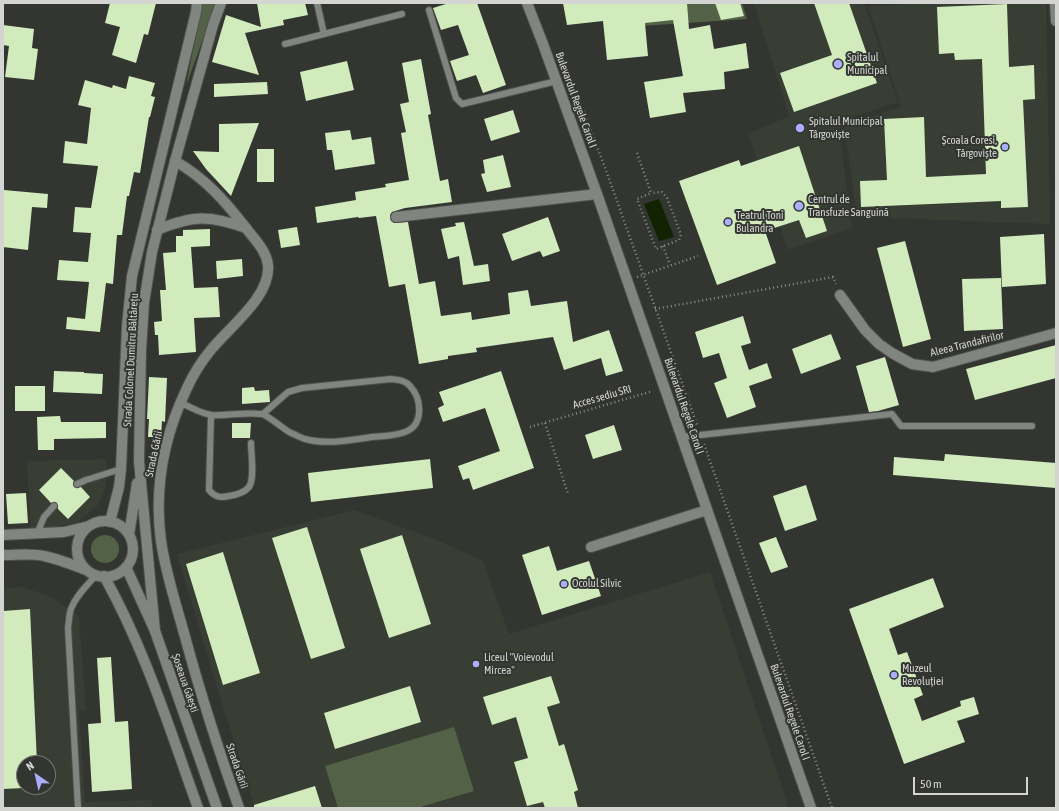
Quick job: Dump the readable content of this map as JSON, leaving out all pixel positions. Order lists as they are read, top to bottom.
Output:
{
  "streets": {
    "main road": [
      "Bulevardul Regele Carol I",
      "Aleea Trandafirilor",
      "Strada Colonel Dumitru Băltărețu",
      "Strada Gării",
      "Șoseaua Găești"
    ],
    "path": ["Acces sediu SRI"]
  },
  "crossings": [
    ["Bulevardul Regele Carol I", "Acces sediu SRI"],
    ["Strada Colonel Dumitru Băltărețu", "Strada Gării"],
    ["Strada Colonel Dumitru Băltărețu", "Șoseaua Găești"]
  ],
  "places": [
    "Spitalul Municipal",
    "Spitalul Municipal Târgoviște",
    "Școala Coresi, Târgoviște",
    "Centrul de Transfuzie Sanguină",
    "Teatrul Toni Bulandra",
    "Ocolul Silvic",
    "Liceul \"Voievodul Mircea\"",
    "Muzeul Revoluției"
  ],
  "scale_bar": "50 m",
  "north": "top left"
}
